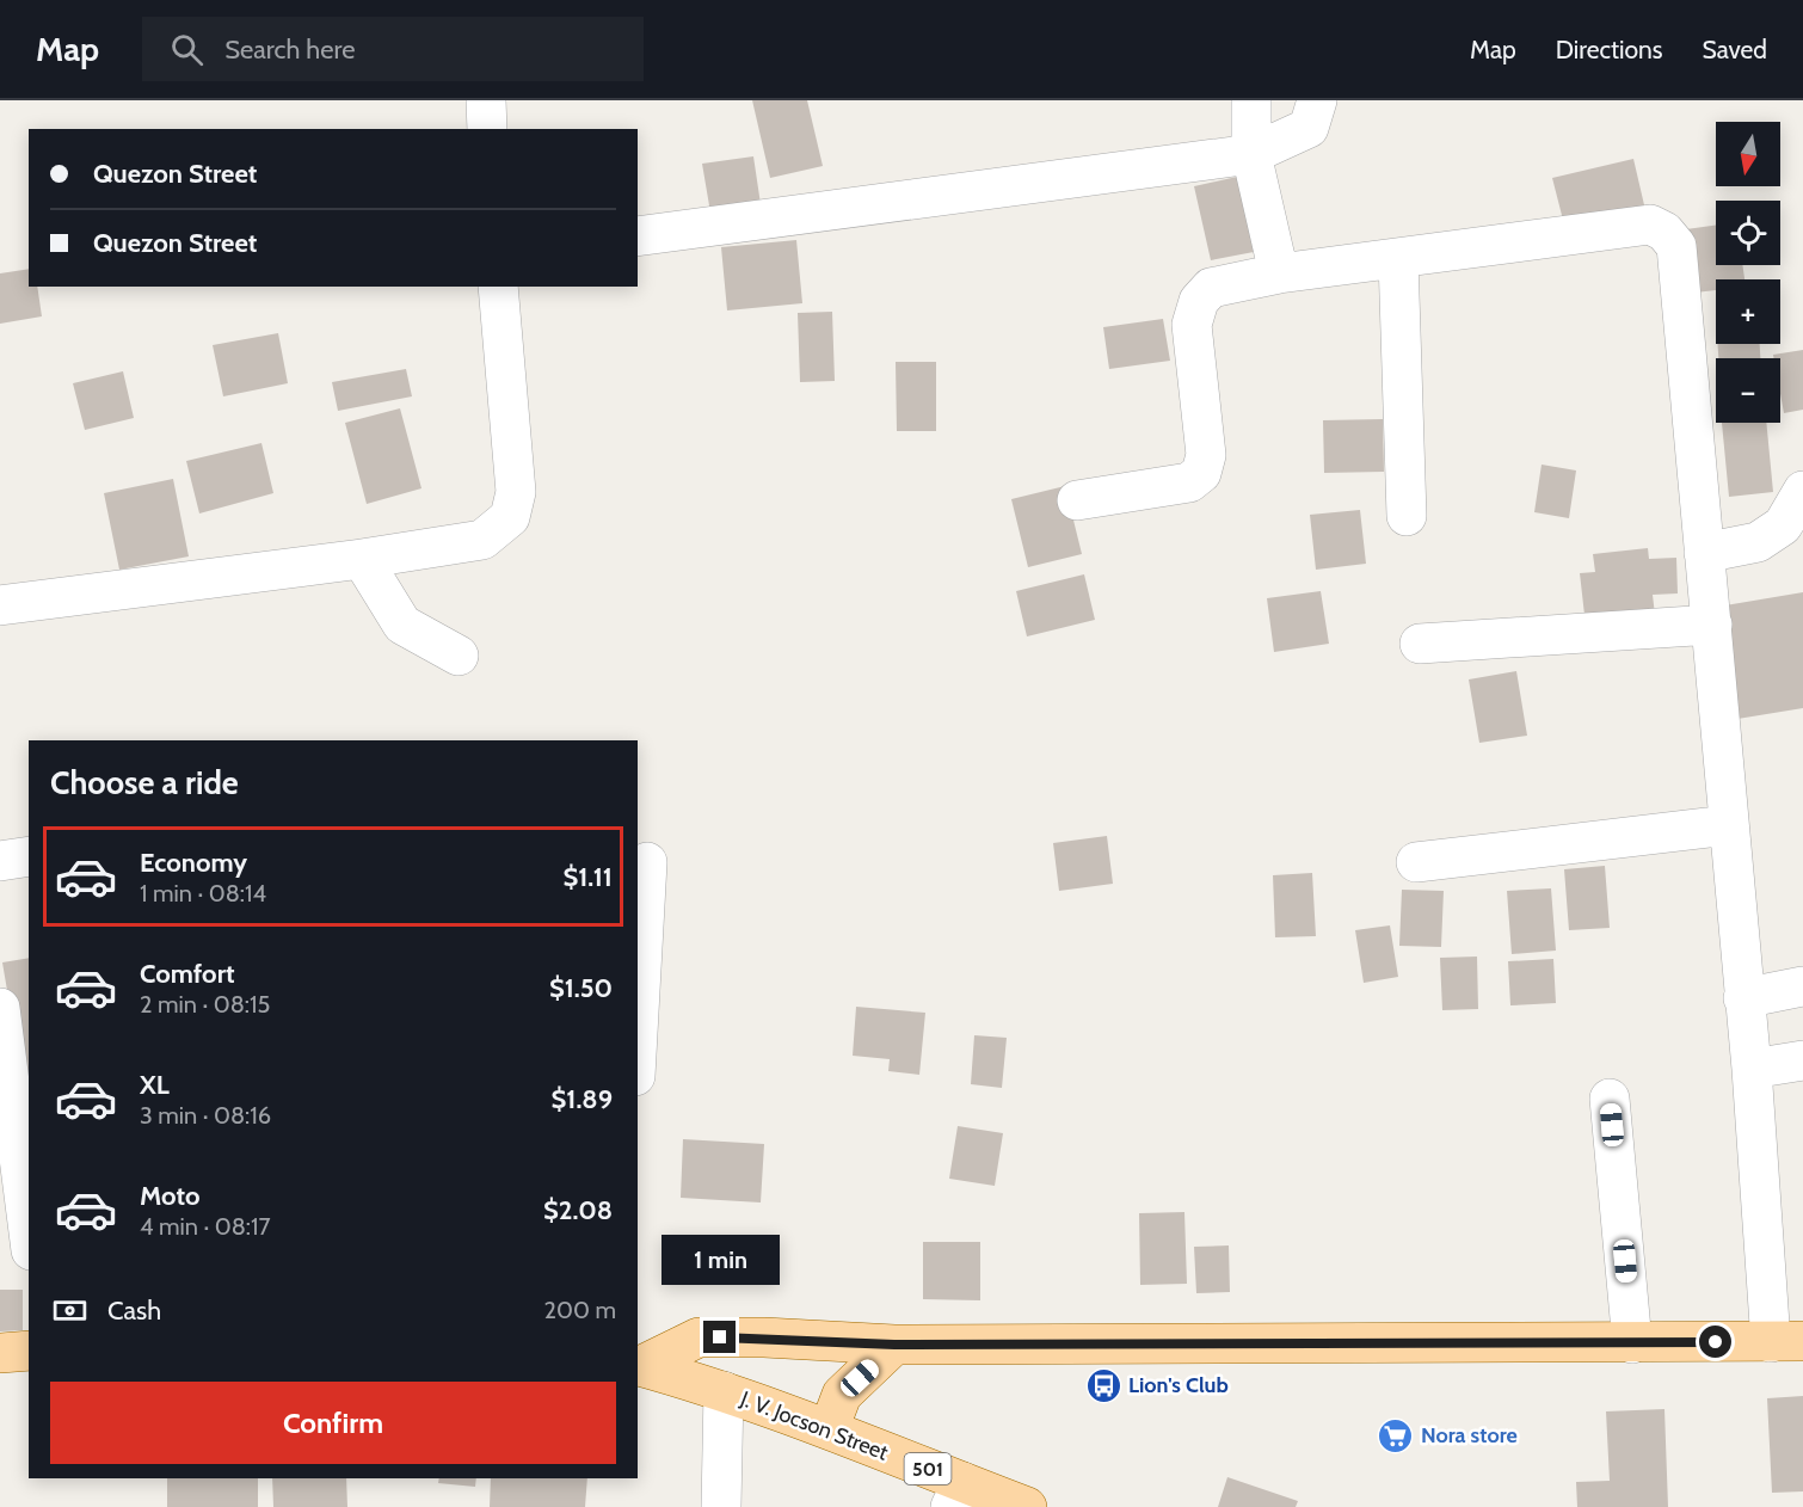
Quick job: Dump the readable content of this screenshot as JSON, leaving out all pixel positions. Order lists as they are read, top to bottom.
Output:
{
  "streets": {
    "main road": ["J. V. Jocson Street", "501"]
  },
  "crossings": [
    ["J. V. Jocson Street", "501"]
  ],
  "places": {
    "bus stop": ["Lion's Club"],
    "supermarket": ["Nora store"]
  },
  "north": "bottom",
  "page": {
    "header": "Map",
    "search": "Search here",
    "nav": ["Map", "Directions", "Saved"],
    "map_buttons": ["+", "−"],
    "banner": ["Quezon Street", "Quezon Street"],
    "heading": "Choose a ride",
    "list": [
      {
        "name": "Economy",
        "note": "1 min · 08:14",
        "value": "$1.11"
      },
      {
        "name": "Comfort",
        "note": "2 min · 08:15",
        "value": "$1.50"
      },
      {
        "name": "XL",
        "note": "3 min · 08:16",
        "value": "$1.89"
      },
      {
        "name": "Moto",
        "note": "4 min · 08:17",
        "value": "$2.08"
      }
    ],
    "bubble": "1 min",
    "pay": ["Cash", "200 m"],
    "buttons": "Confirm"
  }
}
